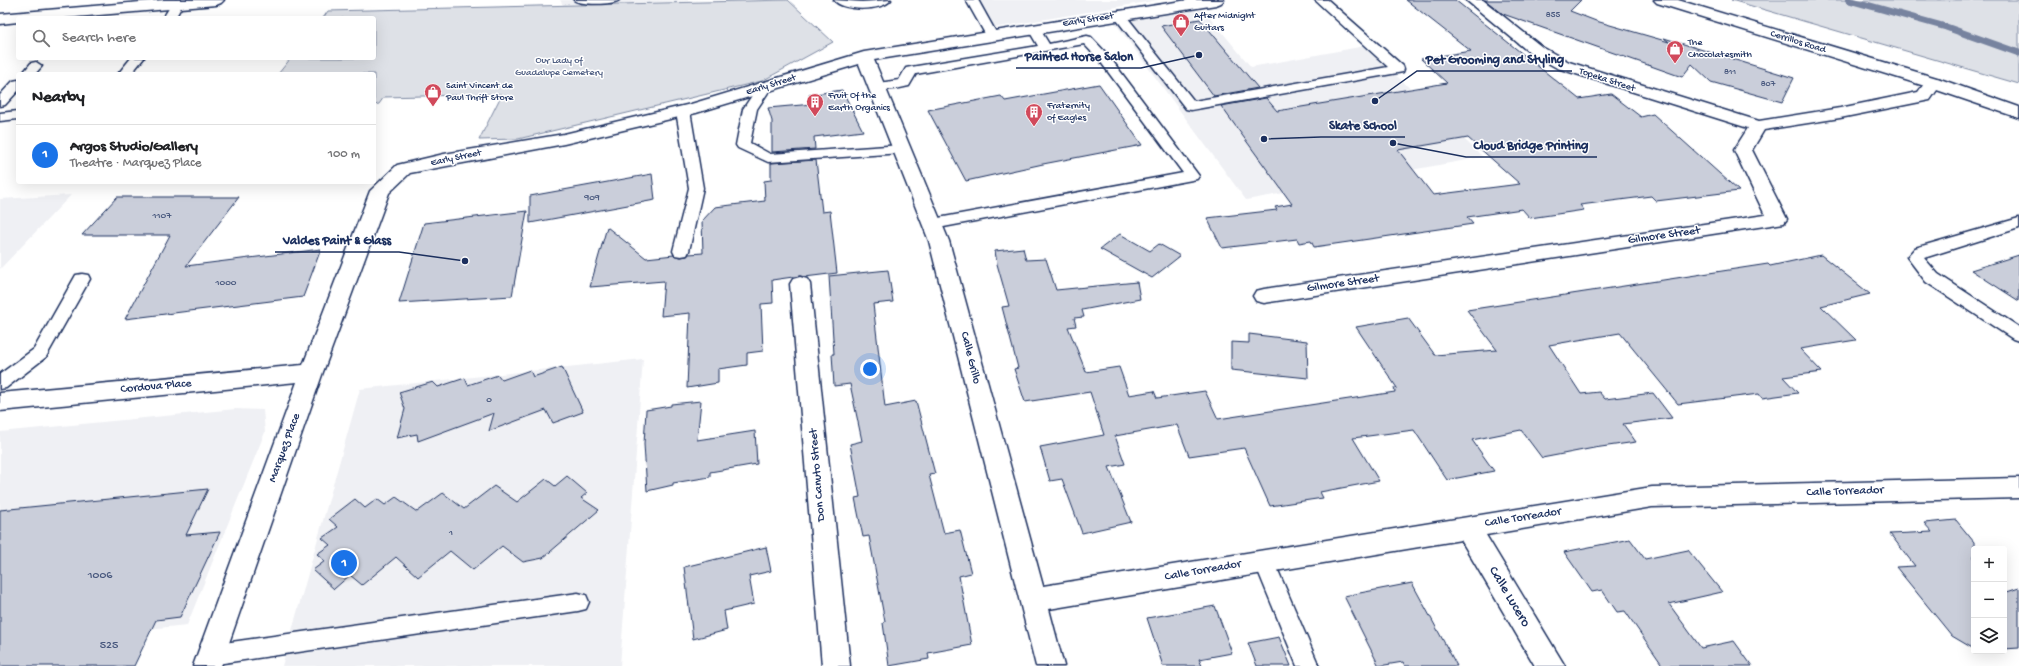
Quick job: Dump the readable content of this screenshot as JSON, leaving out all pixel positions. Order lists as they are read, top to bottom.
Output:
{
  "streets": {
    "main road": [
      "Early Street",
      "Cerrillos Road",
      "Topeka Street",
      "Gilmore Street",
      "Calle Grillo",
      "Cordova Place",
      "Marquez Place",
      "Don Canuto Street",
      "Calle Torreador",
      "Calle Lucero"
    ]
  },
  "crossings": [
    ["Early Street", "Calle Grillo"],
    ["Early Street", "Marquez Place"],
    ["Topeka Street", "Gilmore Street"],
    ["Calle Grillo", "Calle Torreador"],
    ["Cordova Place", "Marquez Place"],
    ["Calle Torreador", "Calle Lucero"]
  ],
  "parks": ["Our Lady of Guadalupe Cemetery"],
  "places": {
    "shop": ["After Midnight Guitars", "The Chocolatesmith", "Saint Vincent de Paul Thrift Store"],
    "other": [
      "Painted Horse Salon",
      "Pet Grooming and Styling",
      "Skate School",
      "Cloud Bridge Printing",
      "Valdes Paint & Glass"
    ],
    "building": ["Fruit Of the Earth Organics", "Fraternity of Eagles"]
  },
  "house_numbers": [
    "855",
    "811",
    "807",
    "909",
    "1107",
    "1000",
    "0",
    "1",
    "1006",
    "525"
  ],
  "page": {
    "search": "Search here",
    "heading": "Nearby",
    "list": [
      {
        "mark": "1",
        "name": "Argos Studio/Gallery",
        "note": "Theatre · Marquez Place",
        "value": "100 m"
      }
    ],
    "map_buttons": ["+", "−"],
    "pins": "1"
  }
}
